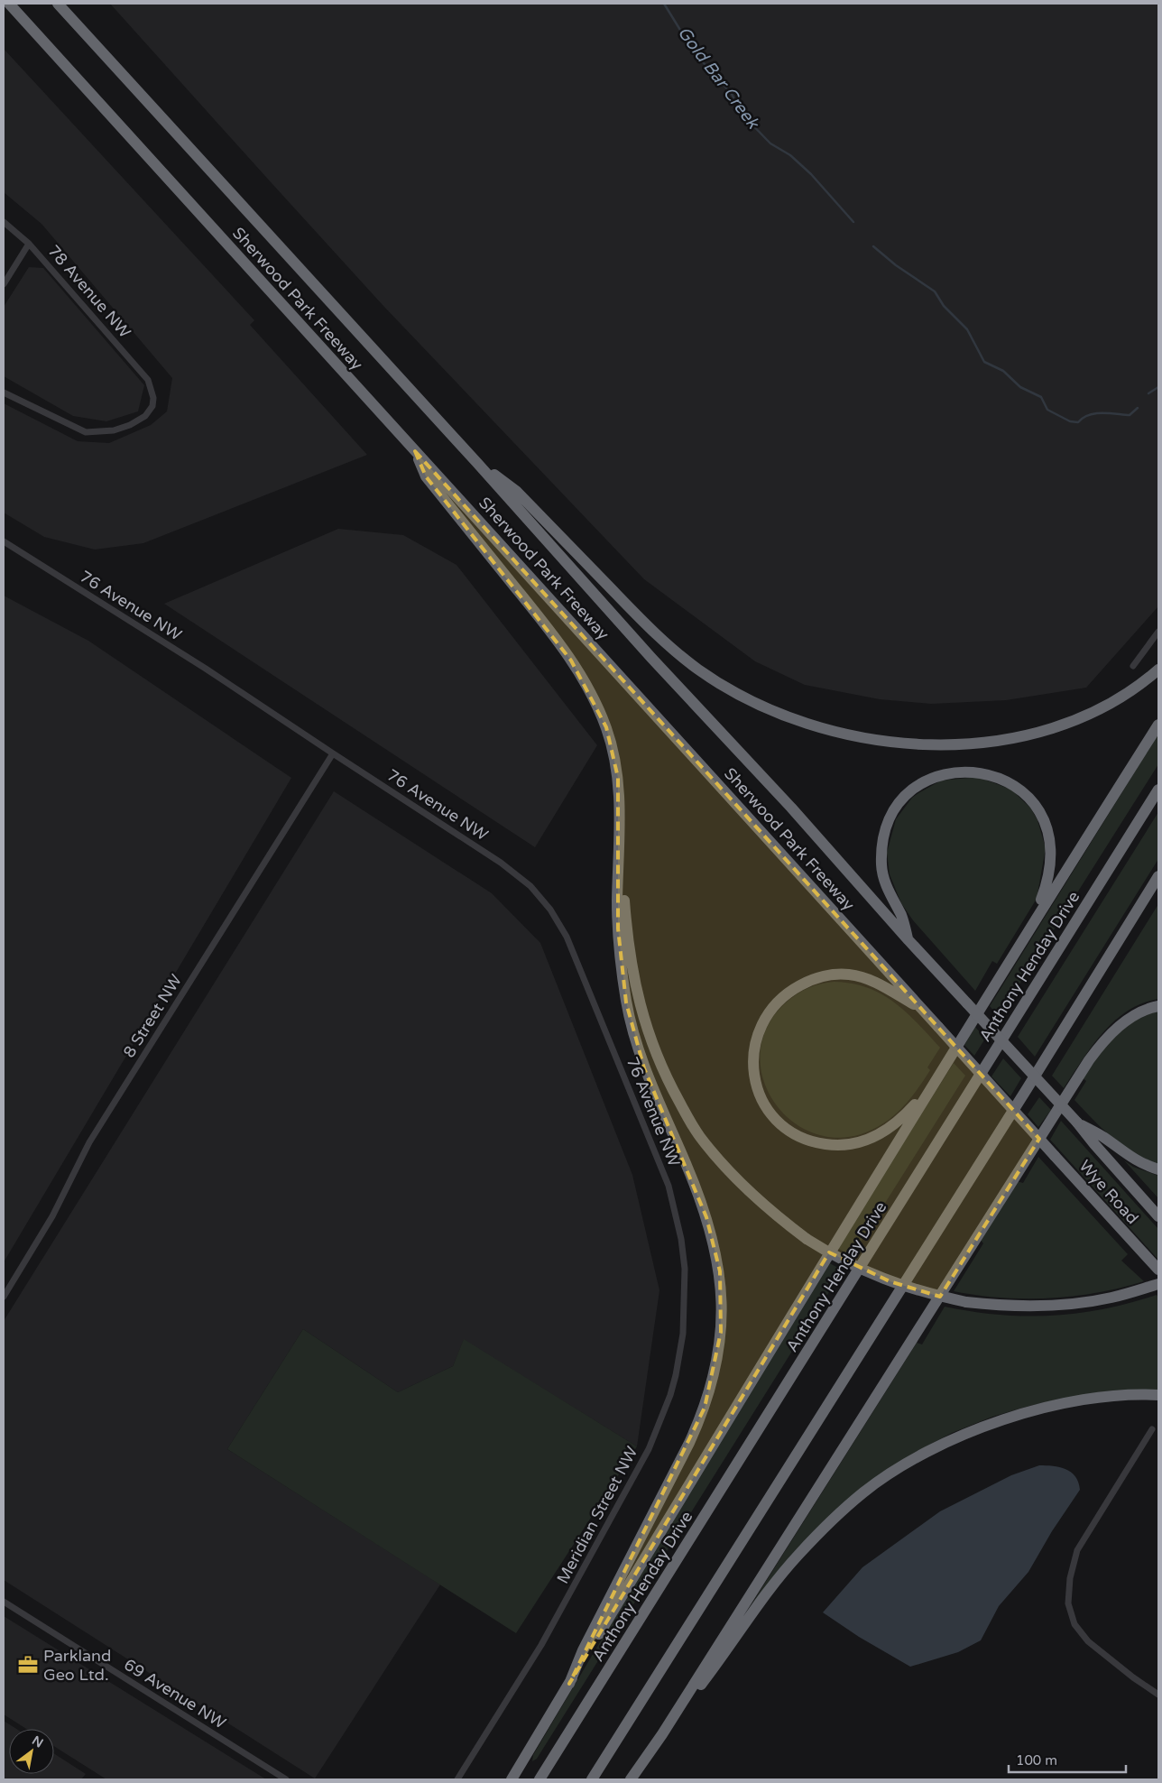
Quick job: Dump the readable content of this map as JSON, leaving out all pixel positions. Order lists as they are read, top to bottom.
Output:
{
  "streets": {
    "highway": ["Sherwood Park Freeway", "Anthony Henday Drive", "Wye Road"],
    "street": [
      "78 Avenue NW",
      "76 Avenue NW",
      "8 Street NW",
      "Meridian Street NW",
      "69 Avenue NW"
    ]
  },
  "crossings": [
    ["Sherwood Park Freeway", "Wye Road"],
    ["76 Avenue NW", "8 Street NW"],
    ["76 Avenue NW", "Meridian Street NW"]
  ],
  "water": ["Gold Bar Creek"],
  "places": {
    "office": ["Parkland Geo Ltd."]
  },
  "scale_bar": "100 m",
  "north": "top right"
}
